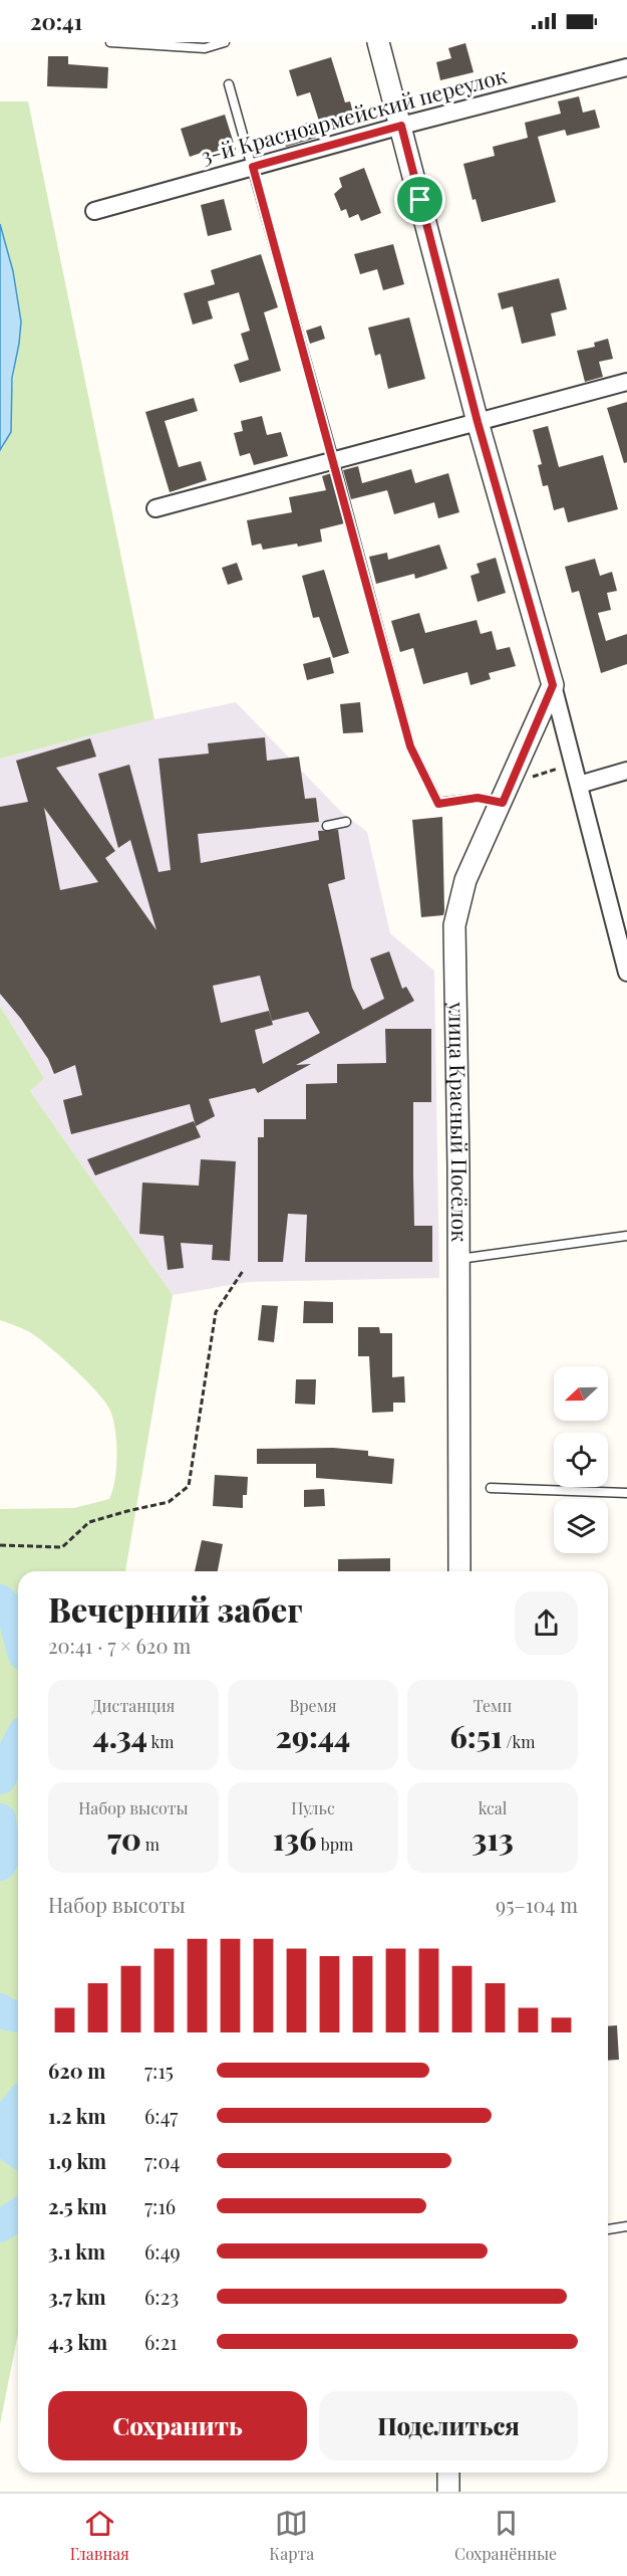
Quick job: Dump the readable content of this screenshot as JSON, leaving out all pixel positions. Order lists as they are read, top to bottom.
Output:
{
  "streets": {
    "street": ["3-й Красноармейский переулок", "улица Красный Посёлок"]
  },
  "north": "left",
  "page": {
    "status": "20:41",
    "heading": ["Вечерний забег", "20:41 · 7 × 620 m"],
    "stats": [
      ["Дистанция", "4.34 km"],
      ["Время", "29:44"],
      ["Темп", "6:51 /km"],
      ["Набор высоты", "70 m"],
      ["Пульс", "136 bpm"],
      ["kcal", "313"]
    ],
    "chart": ["Набор высоты", "95–104 m"],
    "list": [
      {
        "name": "620 m",
        "note": "7:15"
      },
      {
        "name": "1.2 km",
        "note": "6:47"
      },
      {
        "name": "1.9 km",
        "note": "7:04"
      },
      {
        "name": "2.5 km",
        "note": "7:16"
      },
      {
        "name": "3.1 km",
        "note": "6:49"
      },
      {
        "name": "3.7 km",
        "note": "6:23"
      },
      {
        "name": "4.3 km",
        "note": "6:21"
      }
    ],
    "buttons": ["Сохранить", "Поделиться"],
    "tabs": ["Главная", "Карта", "Сохранённые"]
  }
}
